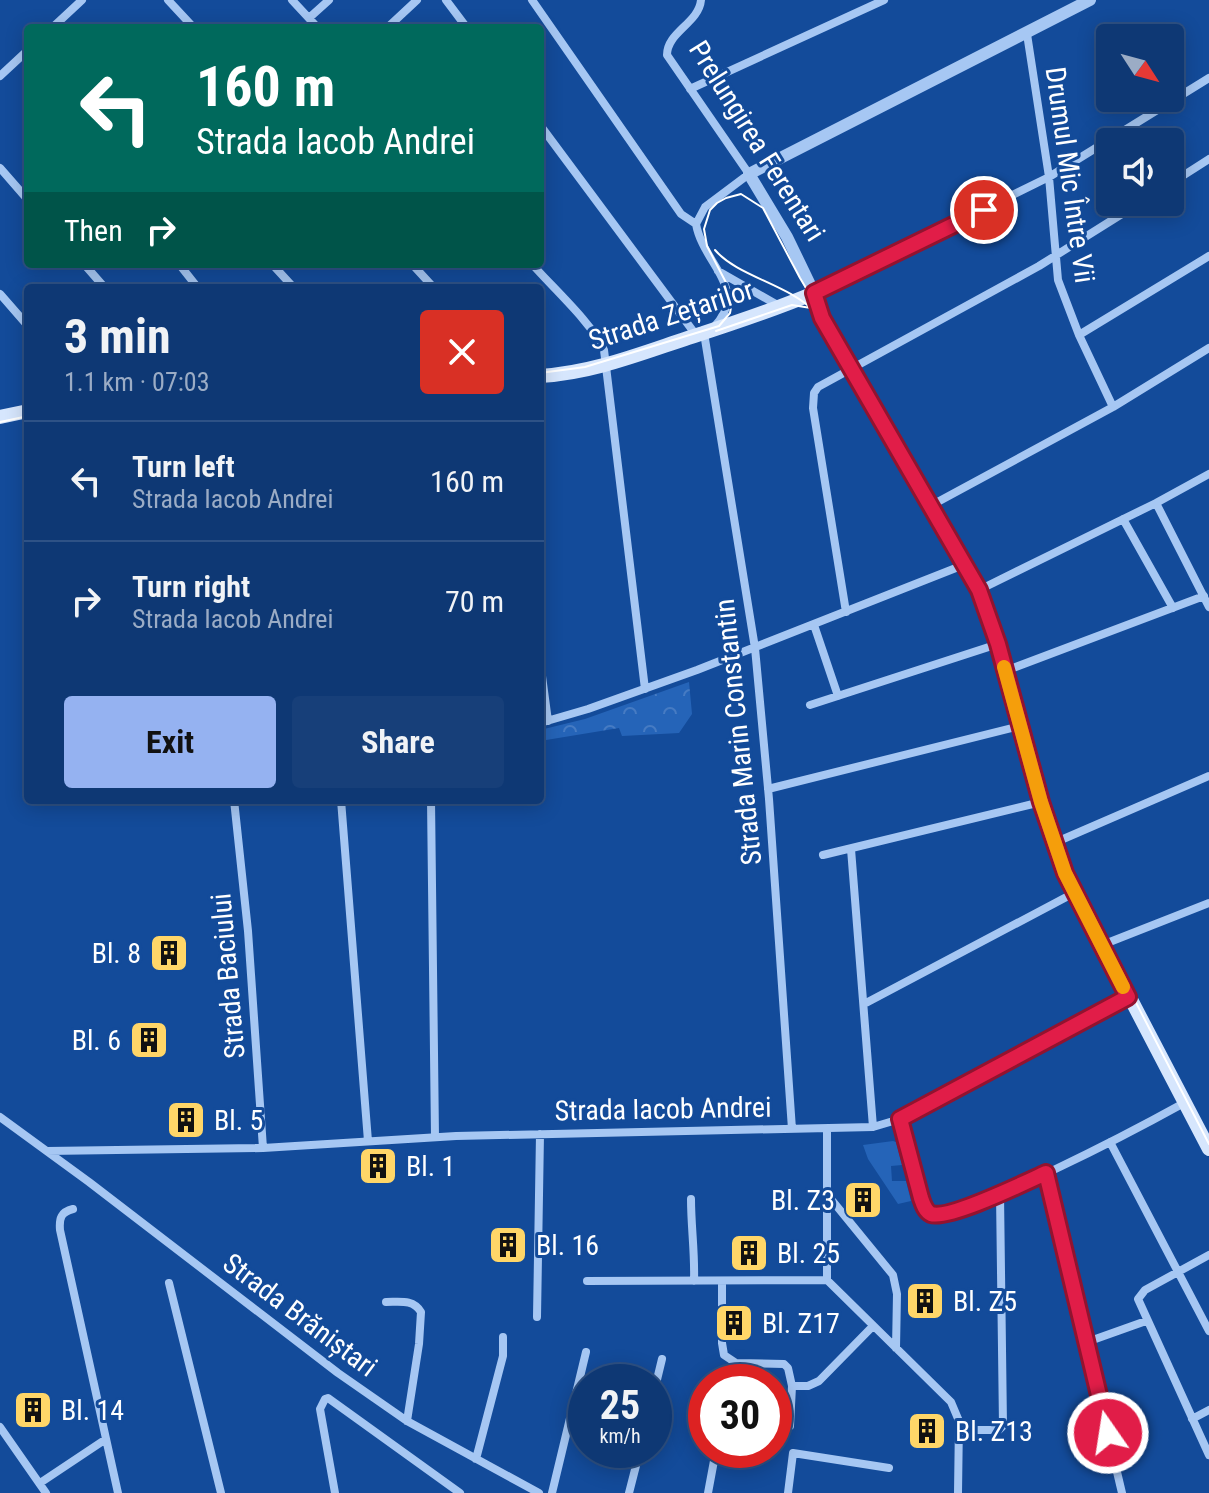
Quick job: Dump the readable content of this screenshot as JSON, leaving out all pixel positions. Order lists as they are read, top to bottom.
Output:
{
  "streets": {
    "main road": ["Prelungirea Ferentari", "Strada Zețarilor"],
    "street": [
      "Drumul Mic Între Vii",
      "Strada Marin Constantin",
      "Strada Baciului",
      "Strada Iacob Andrei",
      "Strada Brăniștari"
    ]
  },
  "crossings": [
    ["Prelungirea Ferentari", "Strada Zețarilor"],
    ["Prelungirea Ferentari", "Strada Iacob Andrei"],
    ["Strada Zețarilor", "Strada Marin Constantin"],
    ["Strada Marin Constantin", "Strada Iacob Andrei"],
    ["Strada Baciului", "Strada Iacob Andrei"],
    ["Strada Iacob Andrei", "Strada Brăniștari"]
  ],
  "places": {
    "building": [
      "Bl. 8",
      "Bl. 6",
      "Bl. 5",
      "Bl. 1",
      "Bl. Z3",
      "Bl. 16",
      "Bl. 25",
      "Bl. Z5",
      "Bl. Z17",
      "Bl. 14",
      "Bl. Z13"
    ]
  },
  "north": "bottom right",
  "page": {
    "turn": ["160 m", "Strada Iacob Andrei"],
    "then": "Then",
    "heading": ["3 min", "1.1 km · 07:03"],
    "list": [
      {
        "name": "Turn left",
        "note": "Strada Iacob Andrei",
        "value": "160 m"
      },
      {
        "name": "Turn right",
        "note": "Strada Iacob Andrei",
        "value": "70 m"
      }
    ],
    "buttons": ["Exit", "Share"],
    "speed": "25 km/h",
    "limit": "30"
  }
}
